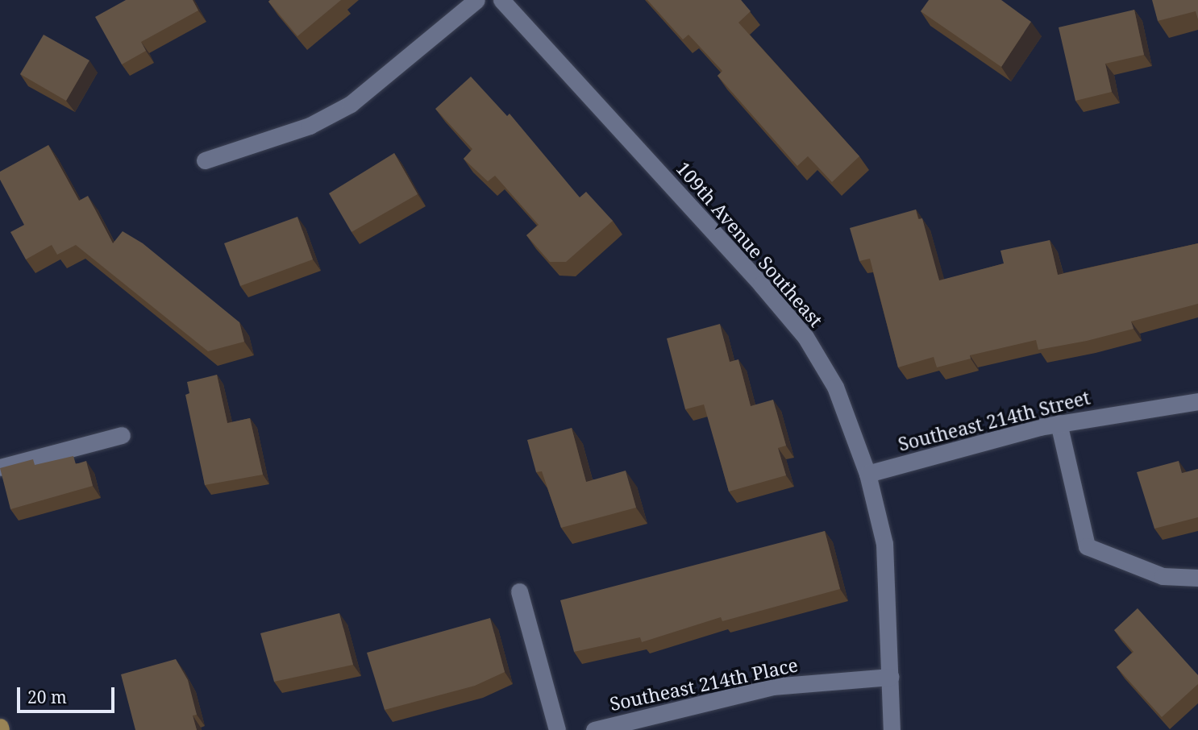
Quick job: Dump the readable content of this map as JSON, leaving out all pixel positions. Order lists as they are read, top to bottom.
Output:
{
  "streets": {
    "street": ["109th Avenue Southeast", "Southeast 214th Street", "Southeast 214th Place"]
  },
  "crossings": [
    ["109th Avenue Southeast", "Southeast 214th Street"],
    ["109th Avenue Southeast", "Southeast 214th Place"]
  ],
  "scale_bar": "20 m"
}
